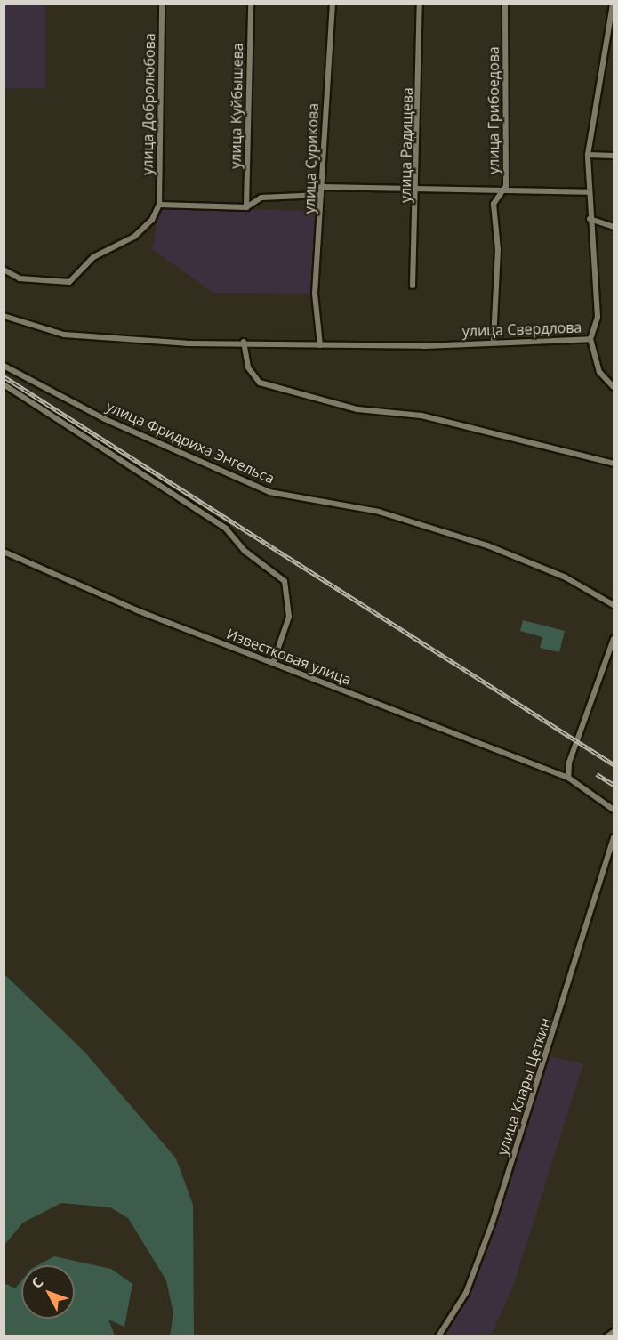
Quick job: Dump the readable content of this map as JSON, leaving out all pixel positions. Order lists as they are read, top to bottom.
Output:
{
  "streets": {
    "street": [
      "улица Добролюбова",
      "улица Куйбышева",
      "улица Грибоедова",
      "улица Радищева",
      "улица Сурикова",
      "улица Свердлова",
      "улица Фридриха Энгельса",
      "Известковая улица",
      "улица Клары Цеткин"
    ]
  },
  "crossings": [
    ["улица Грибоедова", "улица Свердлова"],
    ["улица Сурикова", "улица Свердлова"]
  ],
  "north": "top left"
}
